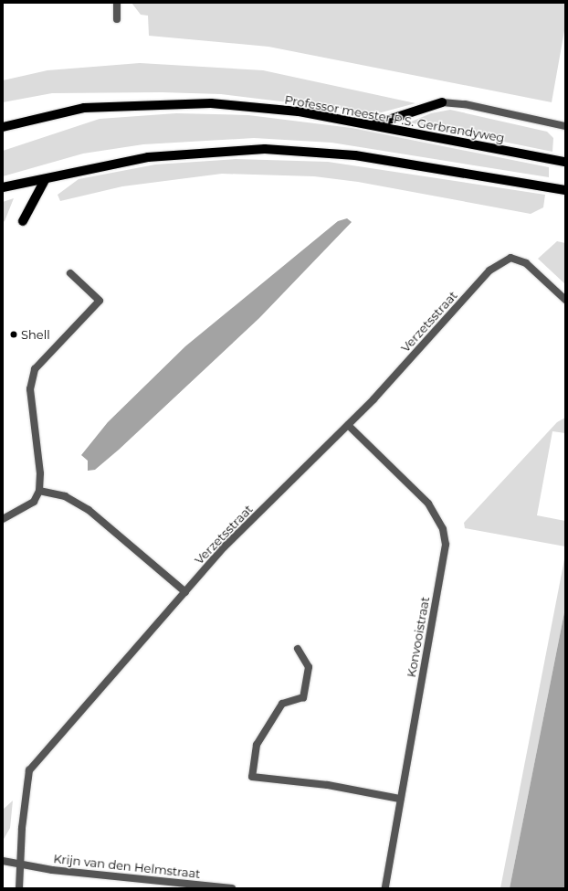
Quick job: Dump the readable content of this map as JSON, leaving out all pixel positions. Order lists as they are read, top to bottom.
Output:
{
  "streets": {
    "main road": ["Professor meester P.S. Gerbrandyweg"],
    "street": ["Verzetsstraat", "Konvooistraat", "Krijn van den Helmstraat"]
  },
  "crossings": [
    ["Verzetsstraat", "Konvooistraat"],
    ["Verzetsstraat", "Krijn van den Helmstraat"]
  ],
  "places": ["Shell"]
}
